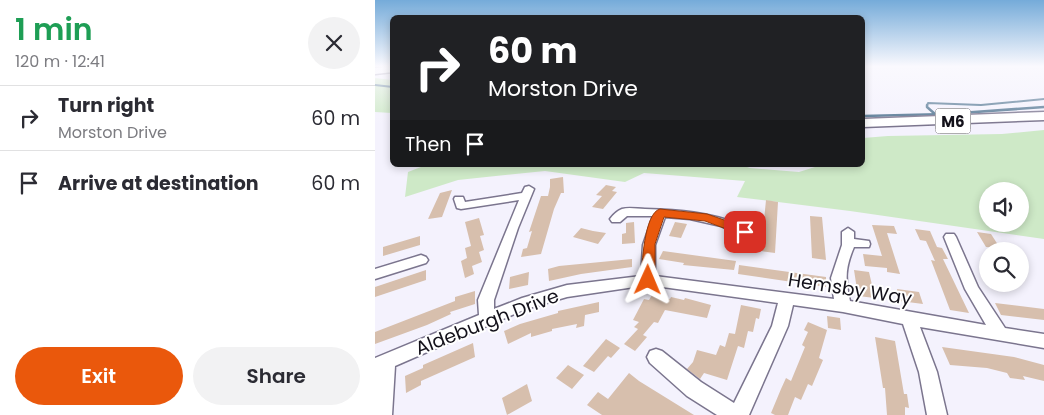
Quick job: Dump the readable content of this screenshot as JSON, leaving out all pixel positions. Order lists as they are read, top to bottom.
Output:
{
  "streets": {
    "highway": ["M6"],
    "street": ["Hemsby Way", "Aldeburgh Drive"]
  },
  "crossings": [
    ["Hemsby Way", "Aldeburgh Drive"]
  ],
  "page": {
    "heading": ["1 min", "120 m · 12:41"],
    "turn": ["60 m", "Morston Drive"],
    "list": [
      {
        "name": "Turn right",
        "note": "Morston Drive",
        "value": "60 m"
      },
      {
        "name": "Arrive at destination",
        "value": "60 m"
      }
    ],
    "then": "Then",
    "buttons": ["Exit", "Share"]
  }
}
